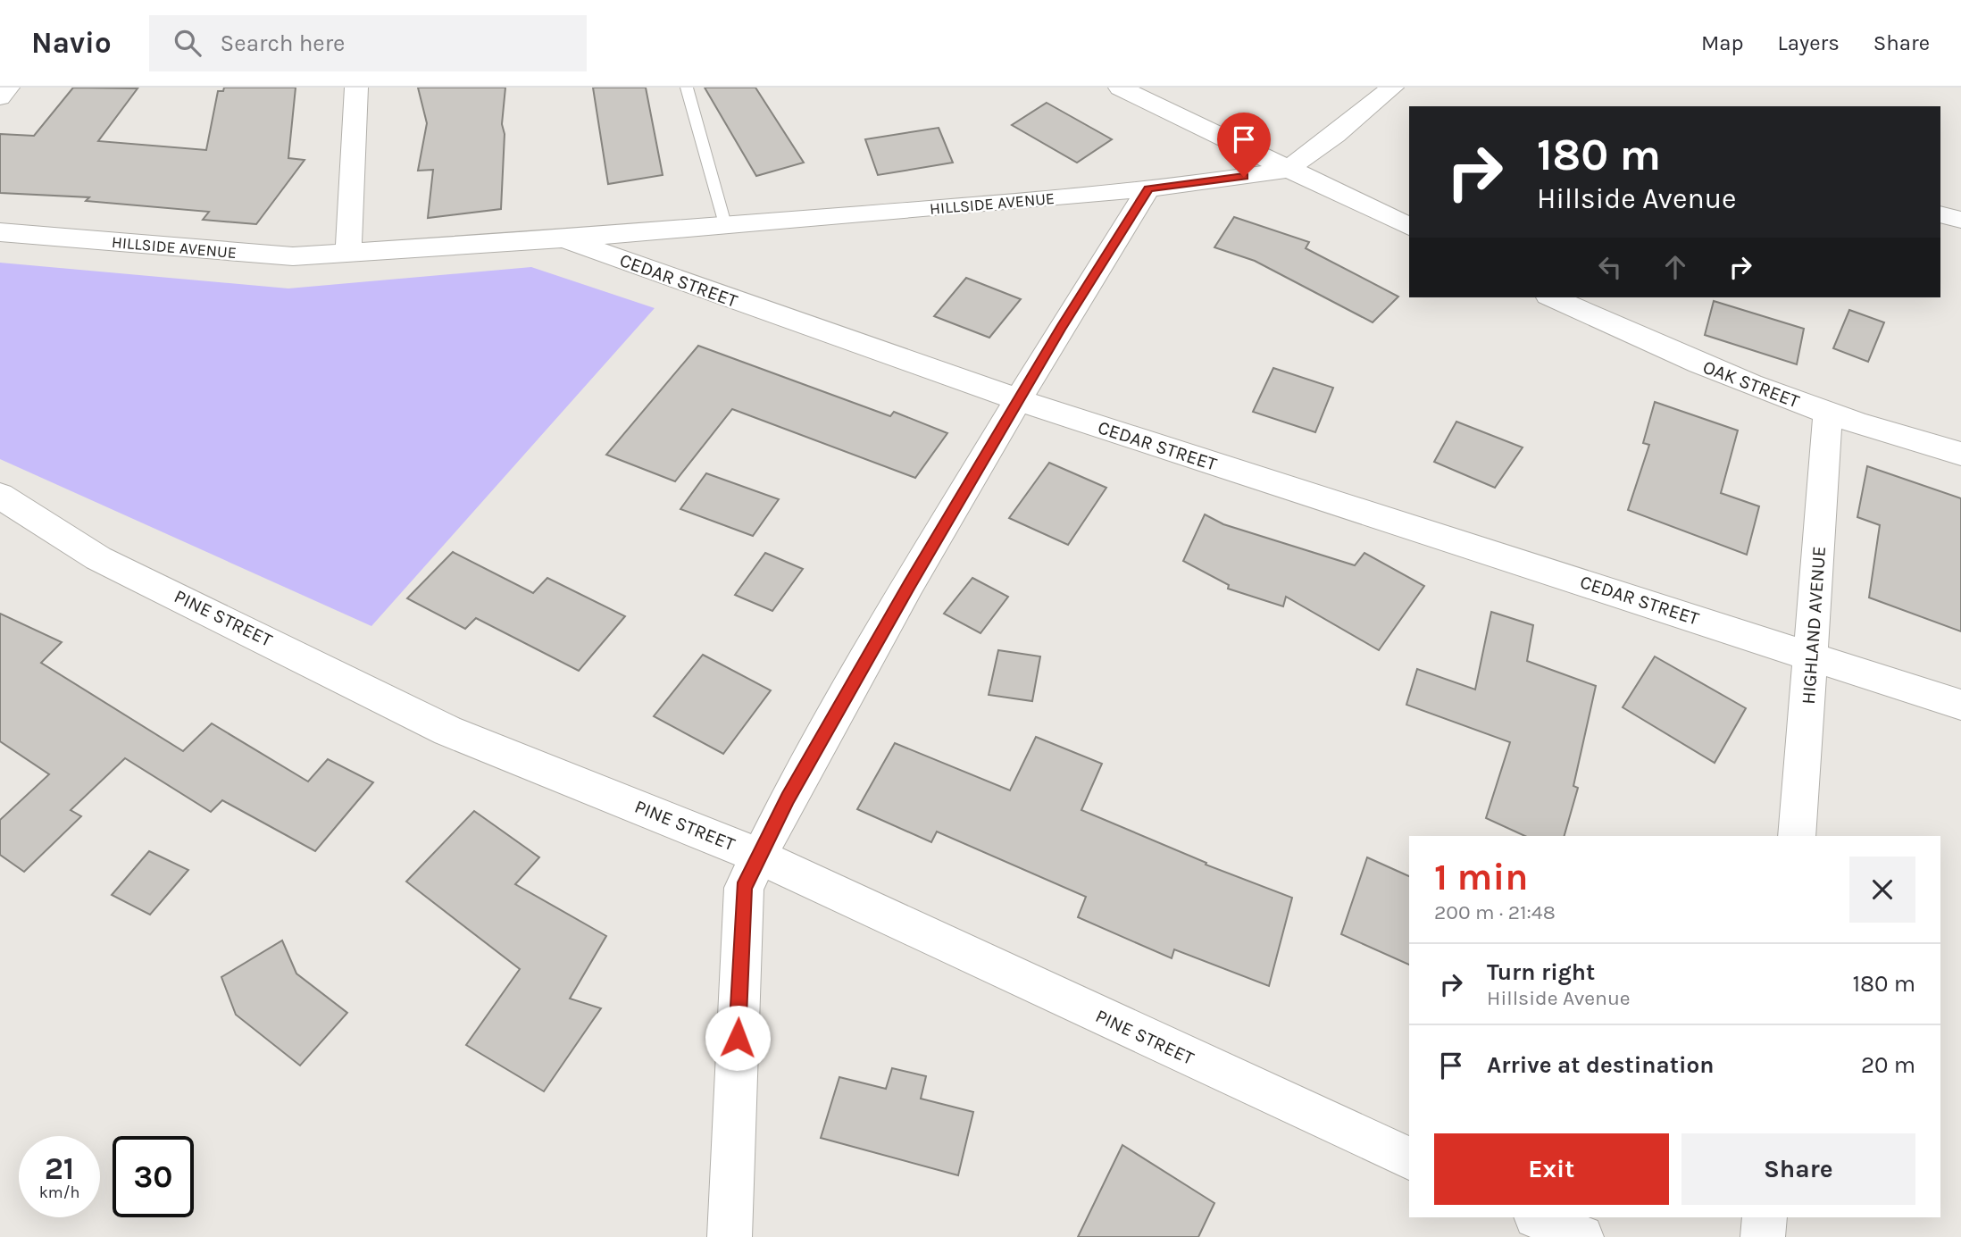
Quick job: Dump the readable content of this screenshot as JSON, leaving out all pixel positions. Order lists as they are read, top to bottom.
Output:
{
  "streets": {
    "street": [
      "HILLSIDE AVENUE",
      "CEDAR STREET",
      "OAK STREET",
      "PINE STREET",
      "HIGHLAND AVENUE"
    ]
  },
  "crossings": [
    ["HILLSIDE AVENUE", "CEDAR STREET"],
    ["CEDAR STREET", "HIGHLAND AVENUE"],
    ["OAK STREET", "HIGHLAND AVENUE"]
  ],
  "page": {
    "header": "Navio",
    "search": "Search here",
    "nav": ["Map", "Layers", "Share"],
    "turn": ["180 m", "Hillside Avenue"],
    "heading": ["1 min", "200 m · 21:48"],
    "list": [
      {
        "name": "Turn right",
        "note": "Hillside Avenue",
        "value": "180 m"
      },
      {
        "name": "Arrive at destination",
        "value": "20 m"
      }
    ],
    "buttons": ["Exit", "Share"],
    "speed": "21 km/h",
    "limit": "30"
  }
}
